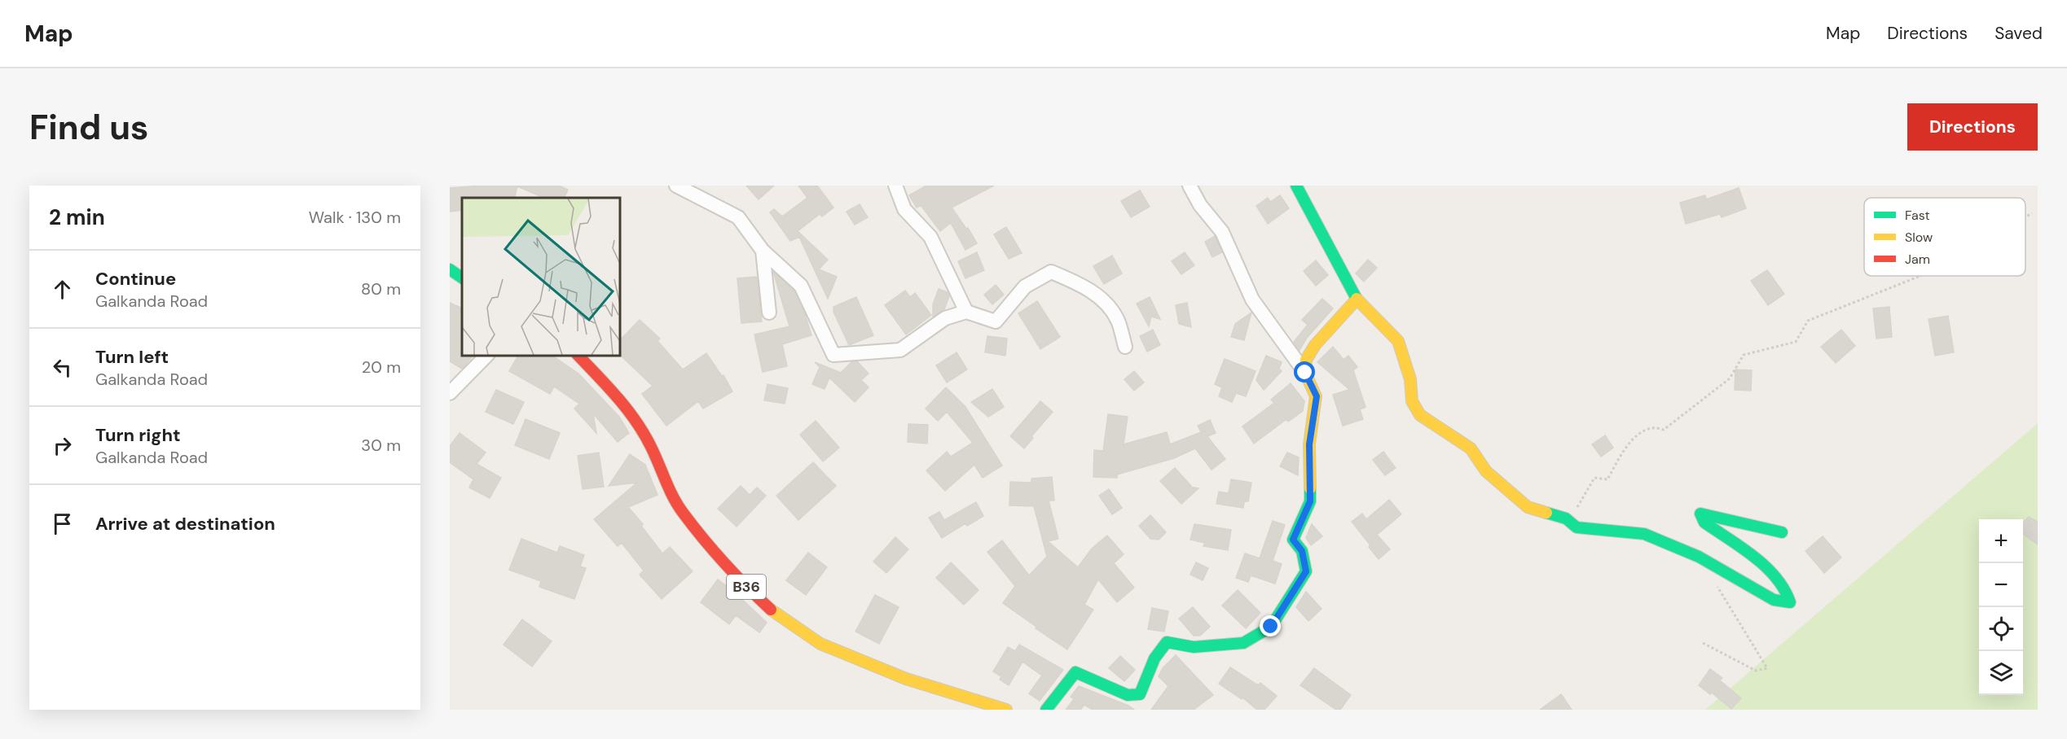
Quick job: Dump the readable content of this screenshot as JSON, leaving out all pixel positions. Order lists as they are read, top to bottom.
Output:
{
  "streets": {
    "street": ["B36"]
  },
  "legend": ["Fast", "Slow", "Jam"],
  "page": {
    "header": "Map",
    "nav": ["Map", "Directions", "Saved"],
    "buttons": "Directions",
    "title": "Find us",
    "heading": ["2 min", "Walk · 130 m"],
    "list": [
      ["Continue", "Galkanda Road", "80 m"],
      ["Turn left", "Galkanda Road", "20 m"],
      ["Turn right", "Galkanda Road", "30 m"],
      "Arrive at destination"
    ],
    "map_buttons": ["+", "−"]
  }
}
